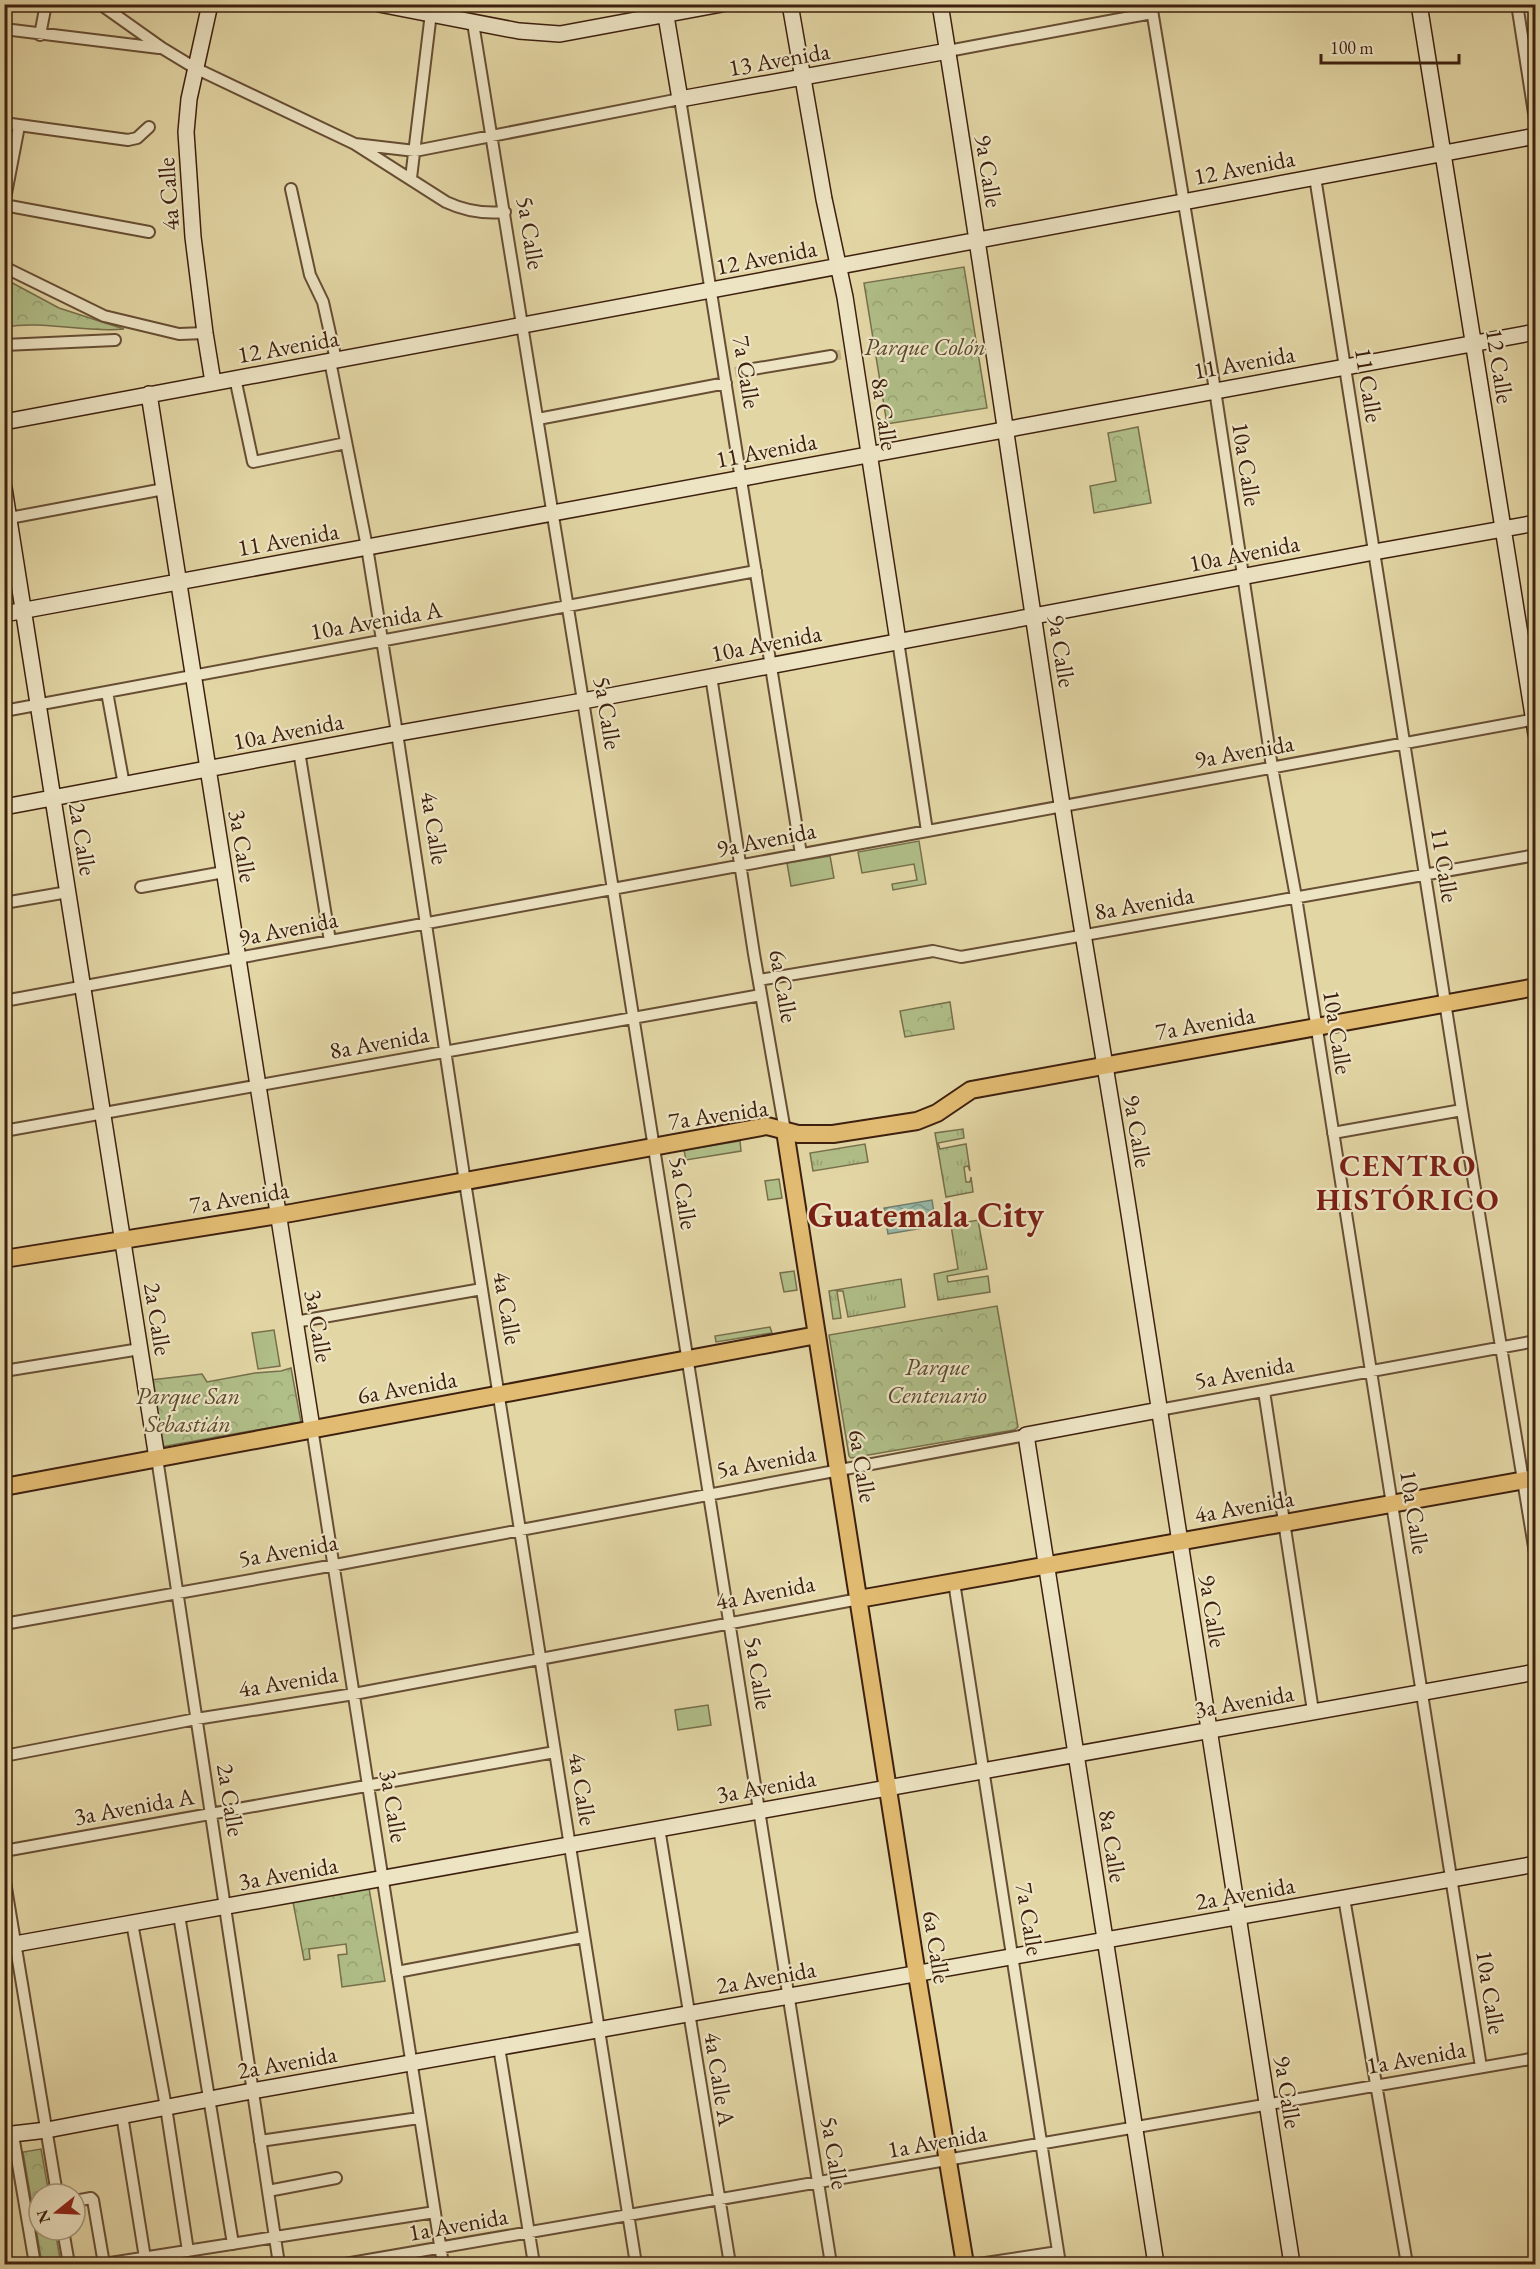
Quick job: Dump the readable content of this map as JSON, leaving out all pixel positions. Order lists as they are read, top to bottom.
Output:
{
  "streets": {
    "main road": [
      "6a Calle",
      "7a Avenida",
      "6a Avenida",
      "4a Avenida"
    ],
    "street": [
      "13 Avenida",
      "12 Avenida",
      "9a Calle",
      "4a Calle",
      "5a Calle",
      "11 Avenida",
      "12 Calle",
      "7a Calle",
      "11 Calle",
      "8a Calle",
      "10a Calle",
      "10a Avenida",
      "10a Avenida A",
      "9a Avenida",
      "2a Calle",
      "3a Calle",
      "8a Avenida",
      "5a Avenida",
      "3a Avenida",
      "3a Avenida A",
      "2a Avenida",
      "1a Avenida",
      "4a Calle A"
    ]
  },
  "crossings": [
    ["13 Avenida", "9a Calle"],
    ["13 Avenida", "5a Calle"],
    ["13 Avenida", "7a Calle"],
    ["13 Avenida", "8a Calle"],
    ["13 Avenida", "10a Calle"],
    ["12 Avenida", "9a Calle"],
    ["12 Avenida", "4a Calle"],
    ["12 Avenida", "5a Calle"],
    ["12 Avenida", "12 Calle"],
    ["12 Avenida", "7a Calle"],
    ["12 Avenida", "11 Calle"],
    ["12 Avenida", "8a Calle"],
    ["12 Avenida", "10a Calle"],
    ["12 Avenida", "3a Calle"],
    ["9a Calle", "11 Avenida"],
    ["9a Calle", "10a Avenida"],
    ["9a Calle", "9a Avenida"],
    ["9a Calle", "8a Avenida"],
    ["9a Calle", "7a Avenida"],
    ["9a Calle", "5a Avenida"],
    ["9a Calle", "4a Avenida"],
    ["9a Calle", "3a Avenida"],
    ["9a Calle", "2a Avenida"],
    ["9a Calle", "1a Avenida"],
    ["4a Calle", "11 Avenida"],
    ["4a Calle", "10a Avenida"],
    ["4a Calle", "10a Avenida A"],
    ["4a Calle", "9a Avenida"],
    ["4a Calle", "8a Avenida"],
    ["4a Calle", "7a Avenida"],
    ["4a Calle", "5a Avenida"],
    ["4a Calle", "6a Avenida"],
    ["4a Calle", "4a Avenida"],
    ["4a Calle", "3a Avenida"],
    ["4a Calle", "3a Avenida A"],
    ["4a Calle", "2a Avenida"],
    ["4a Calle", "1a Avenida"],
    ["5a Calle", "11 Avenida"],
    ["5a Calle", "10a Avenida"],
    ["5a Calle", "10a Avenida A"],
    ["5a Calle", "9a Avenida"],
    ["5a Calle", "8a Avenida"],
    ["5a Calle", "7a Avenida"],
    ["5a Calle", "5a Avenida"],
    ["5a Calle", "6a Avenida"],
    ["5a Calle", "4a Avenida"],
    ["5a Calle", "3a Avenida"],
    ["5a Calle", "2a Avenida"],
    ["5a Calle", "1a Avenida"],
    ["11 Avenida", "12 Calle"],
    ["11 Avenida", "7a Calle"],
    ["11 Avenida", "11 Calle"],
    ["11 Avenida", "8a Calle"],
    ["11 Avenida", "10a Calle"],
    ["11 Avenida", "2a Calle"],
    ["11 Avenida", "3a Calle"],
    ["12 Calle", "10a Avenida"],
    ["12 Calle", "9a Avenida"],
    ["7a Calle", "10a Avenida"],
    ["7a Calle", "10a Avenida A"],
    ["7a Calle", "9a Avenida"],
    ["7a Calle", "4a Avenida"],
    ["7a Calle", "3a Avenida"],
    ["7a Calle", "2a Avenida"],
    ["7a Calle", "1a Avenida"],
    ["11 Calle", "10a Avenida"],
    ["11 Calle", "9a Avenida"],
    ["11 Calle", "8a Avenida"],
    ["11 Calle", "7a Avenida"],
    ["11 Calle", "5a Avenida"],
    ["11 Calle", "4a Avenida"],
    ["8a Calle", "10a Avenida"],
    ["8a Calle", "9a Avenida"],
    ["8a Calle", "5a Avenida"],
    ["8a Calle", "4a Avenida"],
    ["8a Calle", "3a Avenida"],
    ["8a Calle", "2a Avenida"],
    ["8a Calle", "1a Avenida"],
    ["10a Calle", "10a Avenida"],
    ["10a Calle", "9a Avenida"],
    ["10a Calle", "8a Avenida"],
    ["10a Calle", "7a Avenida"],
    ["10a Calle", "5a Avenida"],
    ["10a Calle", "4a Avenida"],
    ["10a Calle", "3a Avenida"],
    ["10a Calle", "2a Avenida"],
    ["10a Calle", "1a Avenida"],
    ["10a Avenida", "2a Calle"],
    ["10a Avenida", "3a Calle"],
    ["10a Avenida", "6a Calle"],
    ["10a Avenida A", "2a Calle"],
    ["10a Avenida A", "3a Calle"],
    ["9a Avenida", "2a Calle"],
    ["9a Avenida", "3a Calle"],
    ["9a Avenida", "6a Calle"],
    ["2a Calle", "8a Avenida"],
    ["2a Calle", "7a Avenida"],
    ["2a Calle", "5a Avenida"],
    ["2a Calle", "6a Avenida"],
    ["2a Calle", "4a Avenida"],
    ["2a Calle", "3a Avenida"],
    ["2a Calle", "3a Avenida A"],
    ["2a Calle", "2a Avenida"],
    ["3a Calle", "8a Avenida"],
    ["3a Calle", "7a Avenida"],
    ["3a Calle", "5a Avenida"],
    ["3a Calle", "6a Avenida"],
    ["3a Calle", "4a Avenida"],
    ["3a Calle", "3a Avenida"],
    ["3a Calle", "3a Avenida A"],
    ["3a Calle", "2a Avenida"],
    ["3a Calle", "1a Avenida"],
    ["8a Avenida", "6a Calle"],
    ["6a Calle", "7a Avenida"],
    ["6a Calle", "5a Avenida"],
    ["6a Calle", "6a Avenida"],
    ["6a Calle", "4a Avenida"],
    ["6a Calle", "3a Avenida"],
    ["6a Calle", "2a Avenida"],
    ["6a Calle", "1a Avenida"],
    ["3a Avenida", "4a Calle A"],
    ["2a Avenida", "4a Calle A"],
    ["1a Avenida", "4a Calle A"]
  ],
  "districts": ["CENTRO HISTÓRICO", "Guatemala City"],
  "parks": ["Parque Colón", "Parque Centenario", "Parque San Sebastián"],
  "scale_bar": "100 m",
  "north": "left"
}
